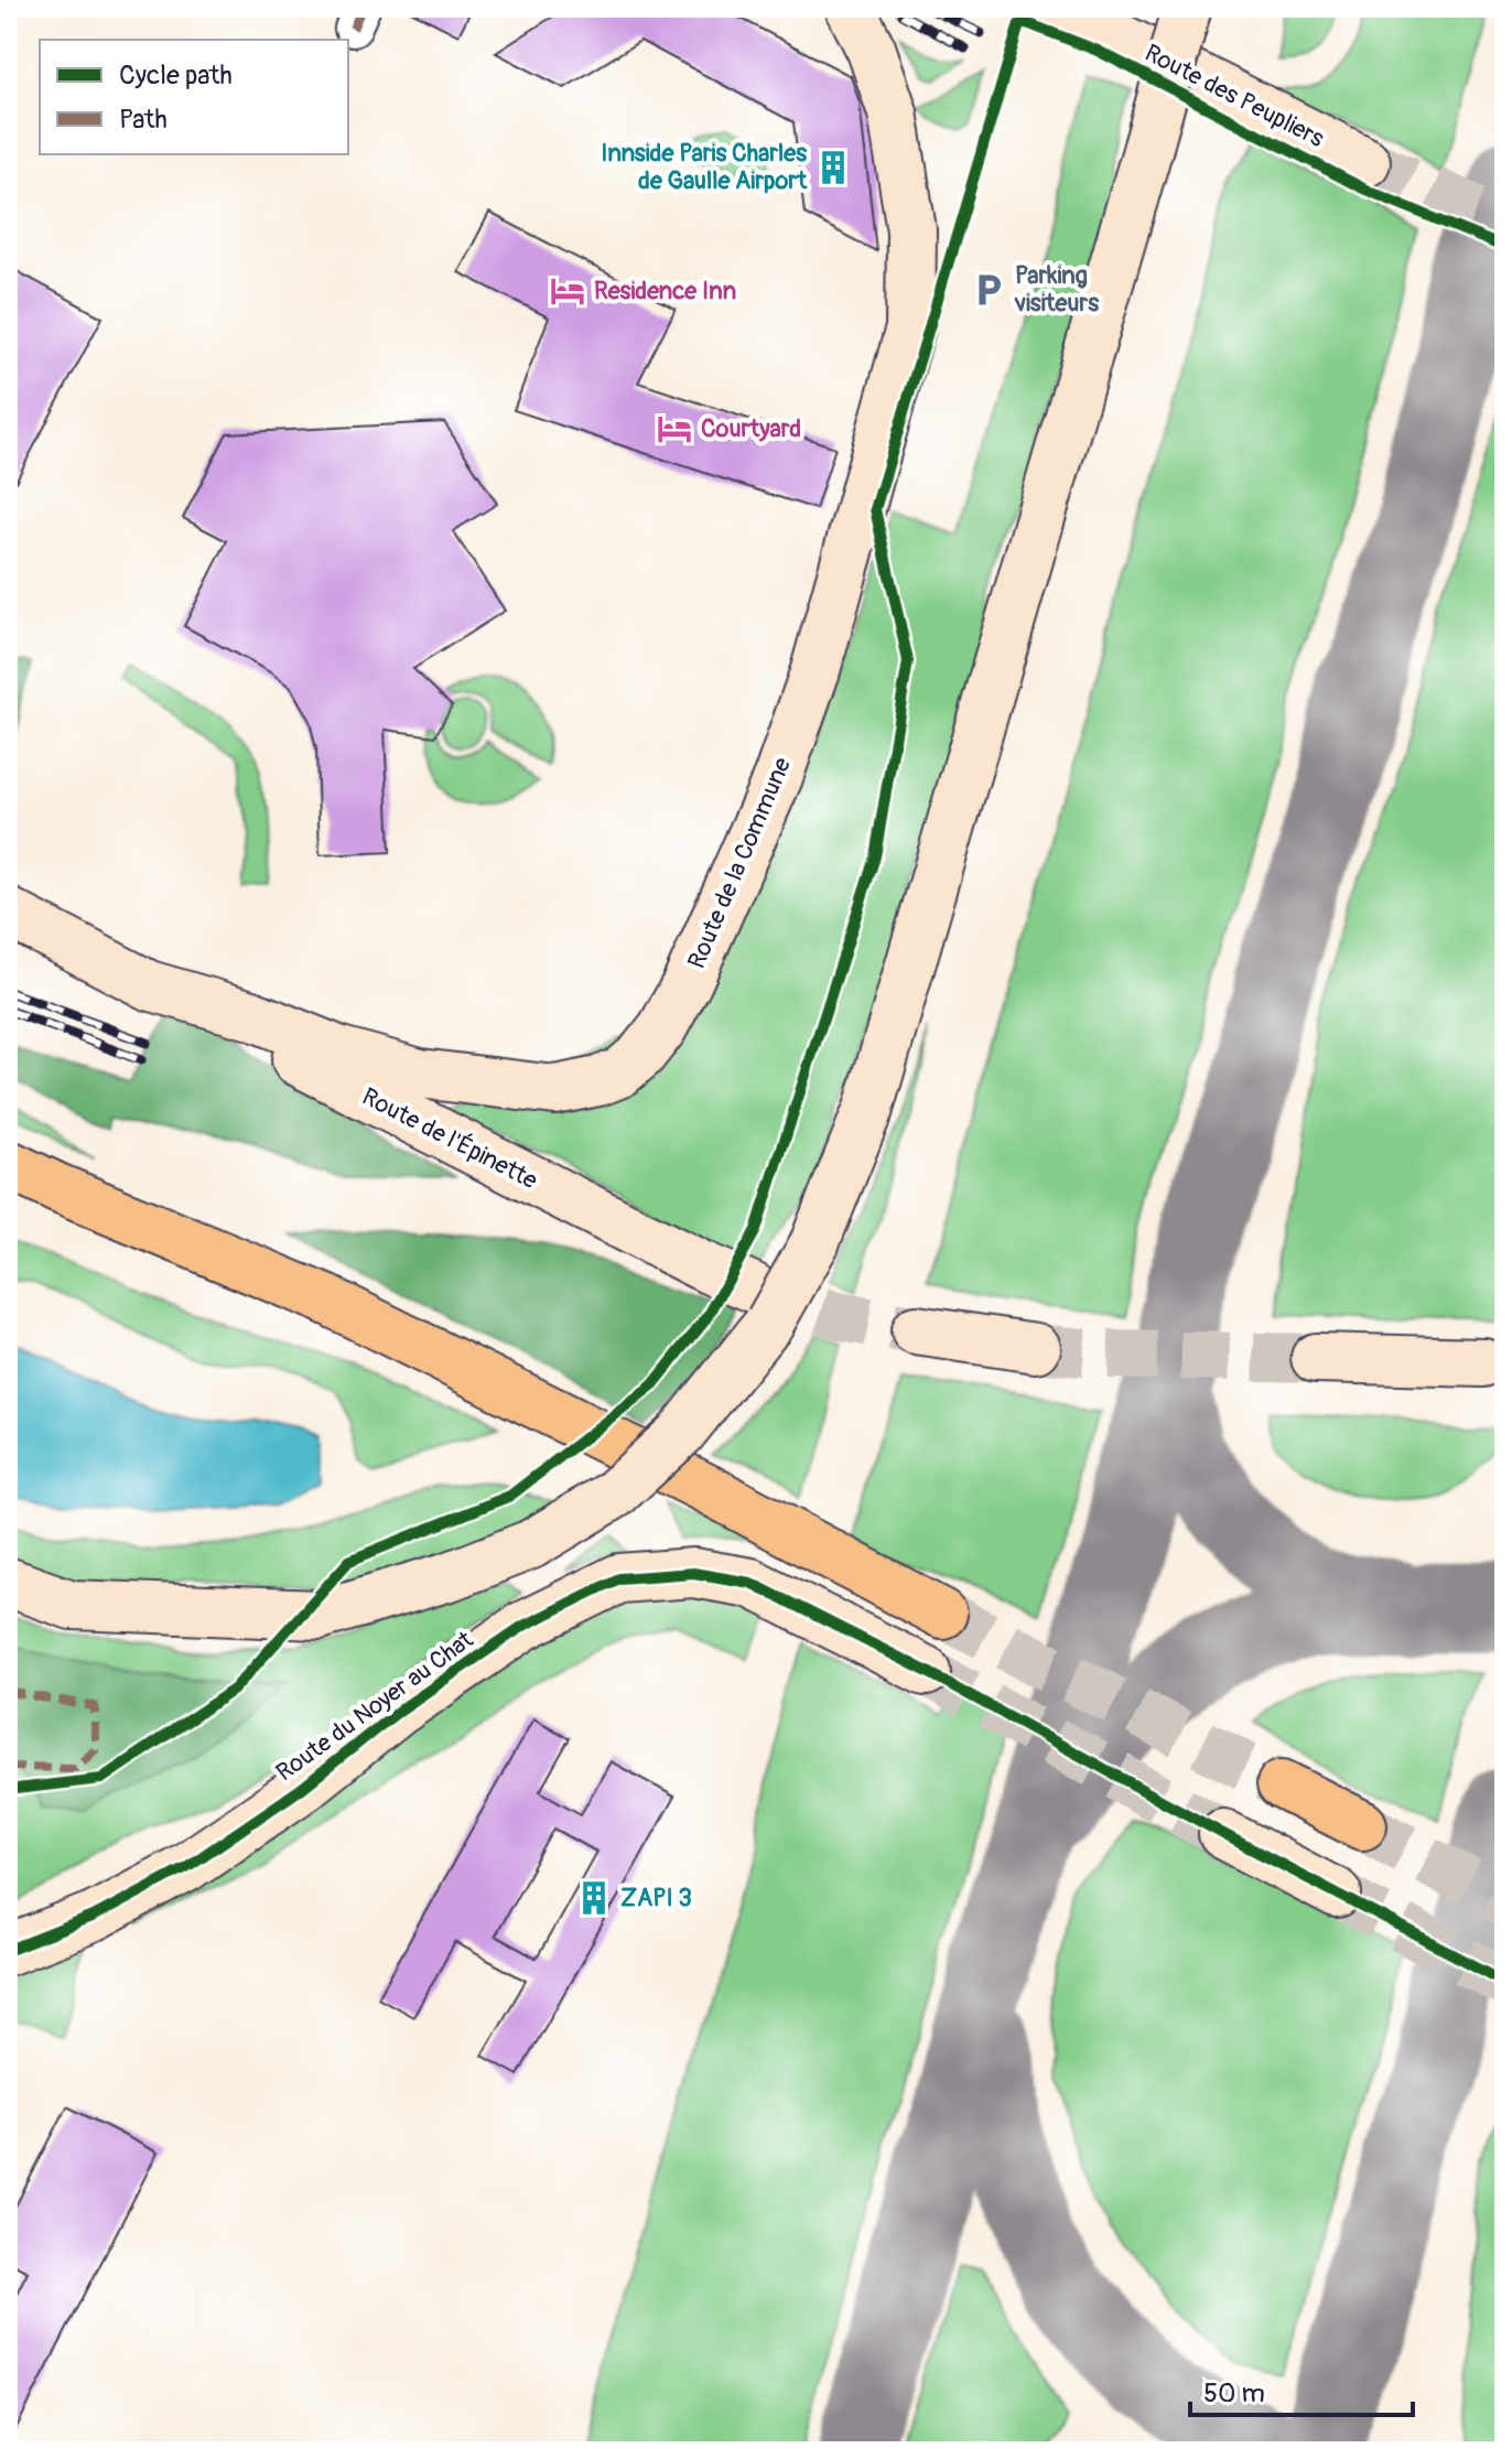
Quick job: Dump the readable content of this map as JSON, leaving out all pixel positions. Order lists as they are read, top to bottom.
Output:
{
  "streets": {
    "main road": [
      "Route des Peupliers",
      "Route de la Commune",
      "Route de l'Épinette",
      "Route du Noyer au Chat"
    ]
  },
  "crossings": [
    ["Route de la Commune", "Route de l'Épinette"]
  ],
  "places": {
    "building": ["Innside Paris Charles de Gaulle Airport", "ZAPI 3"],
    "parking": ["Parking visiteurs"],
    "hotel": ["Residence Inn", "Courtyard"]
  },
  "legend": ["Cycle path", "Path"],
  "scale_bar": "50 m"
}
